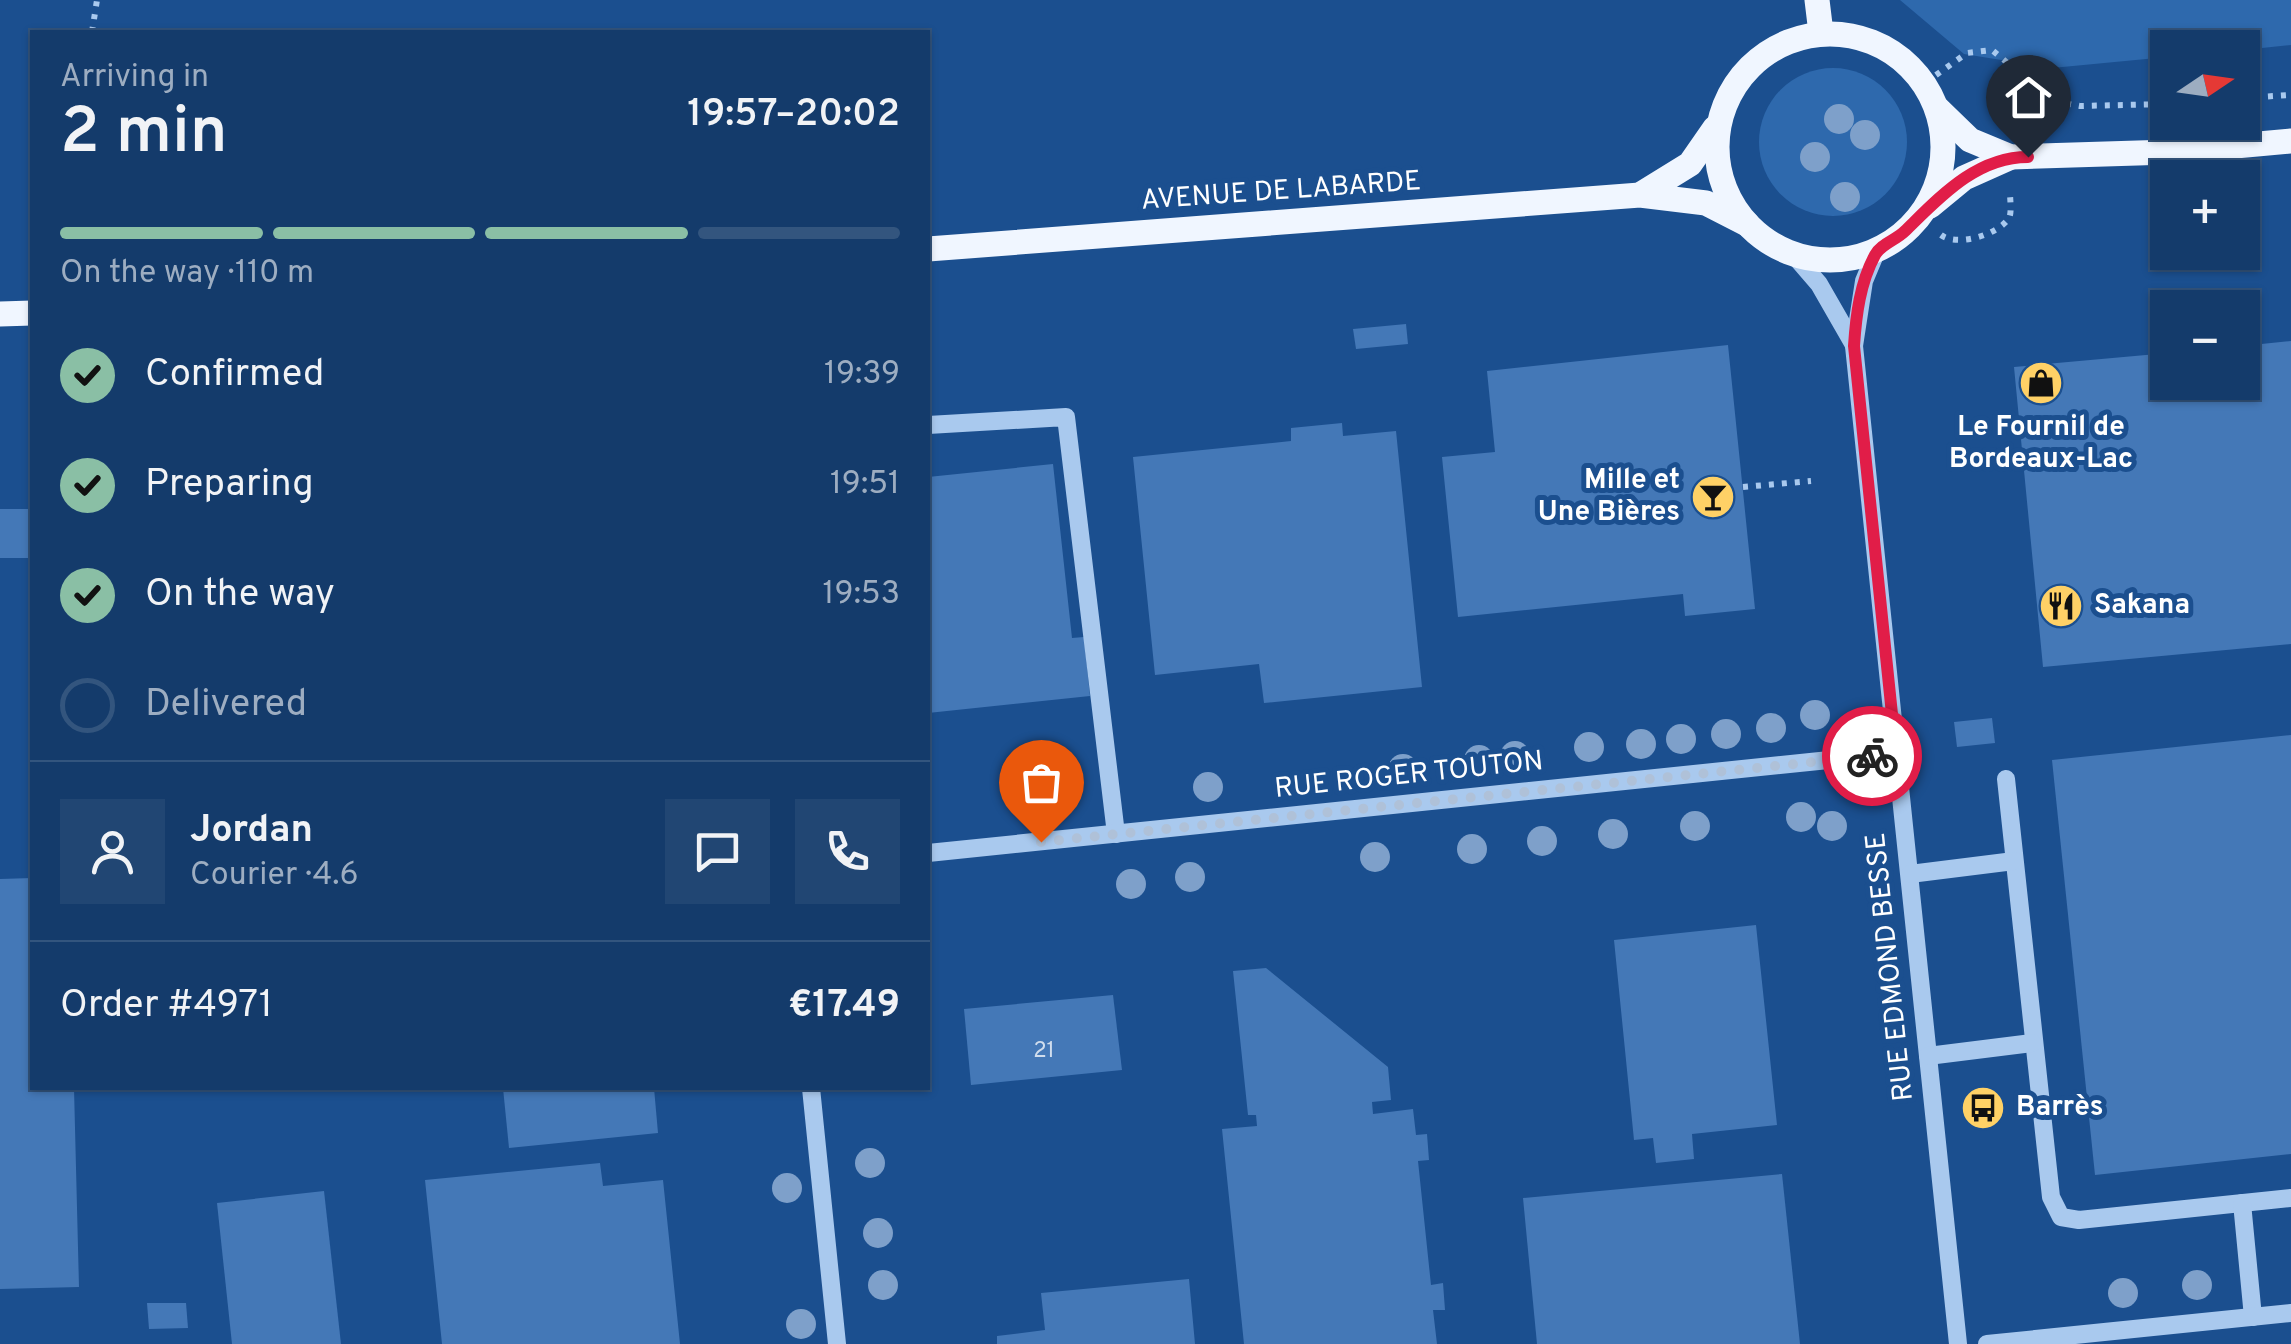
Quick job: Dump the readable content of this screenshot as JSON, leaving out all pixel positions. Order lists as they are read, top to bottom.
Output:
{
  "streets": {
    "main road": ["AVENUE DE LABARDE"],
    "street": ["RUE ROGER TOUTON", "RUE EDMOND BESSE"]
  },
  "crossings": [
    ["AVENUE DE LABARDE", "RUE EDMOND BESSE"],
    ["RUE ROGER TOUTON", "RUE EDMOND BESSE"]
  ],
  "places": {
    "shop": ["Le Fournil de Bordeaux-Lac"],
    "bar": ["Mille et Une Bières"],
    "restaurant": ["Sakana"],
    "bus stop": ["Barrès"]
  },
  "house_numbers": ["21"],
  "north": "right",
  "page": {
    "map_buttons": ["+", "−"],
    "heading": ["2 min", "Arriving in", "19:57–20:02"],
    "panel": [
      "Jordan",
      "Courier · 4.6",
      "Order #4971",
      "€17.49"
    ],
    "bar": "On the way · 110 m",
    "list": [
      ["Confirmed", "19:39"],
      ["Preparing", "19:51"],
      ["On the way", "19:53"],
      "Delivered"
    ]
  }
}
